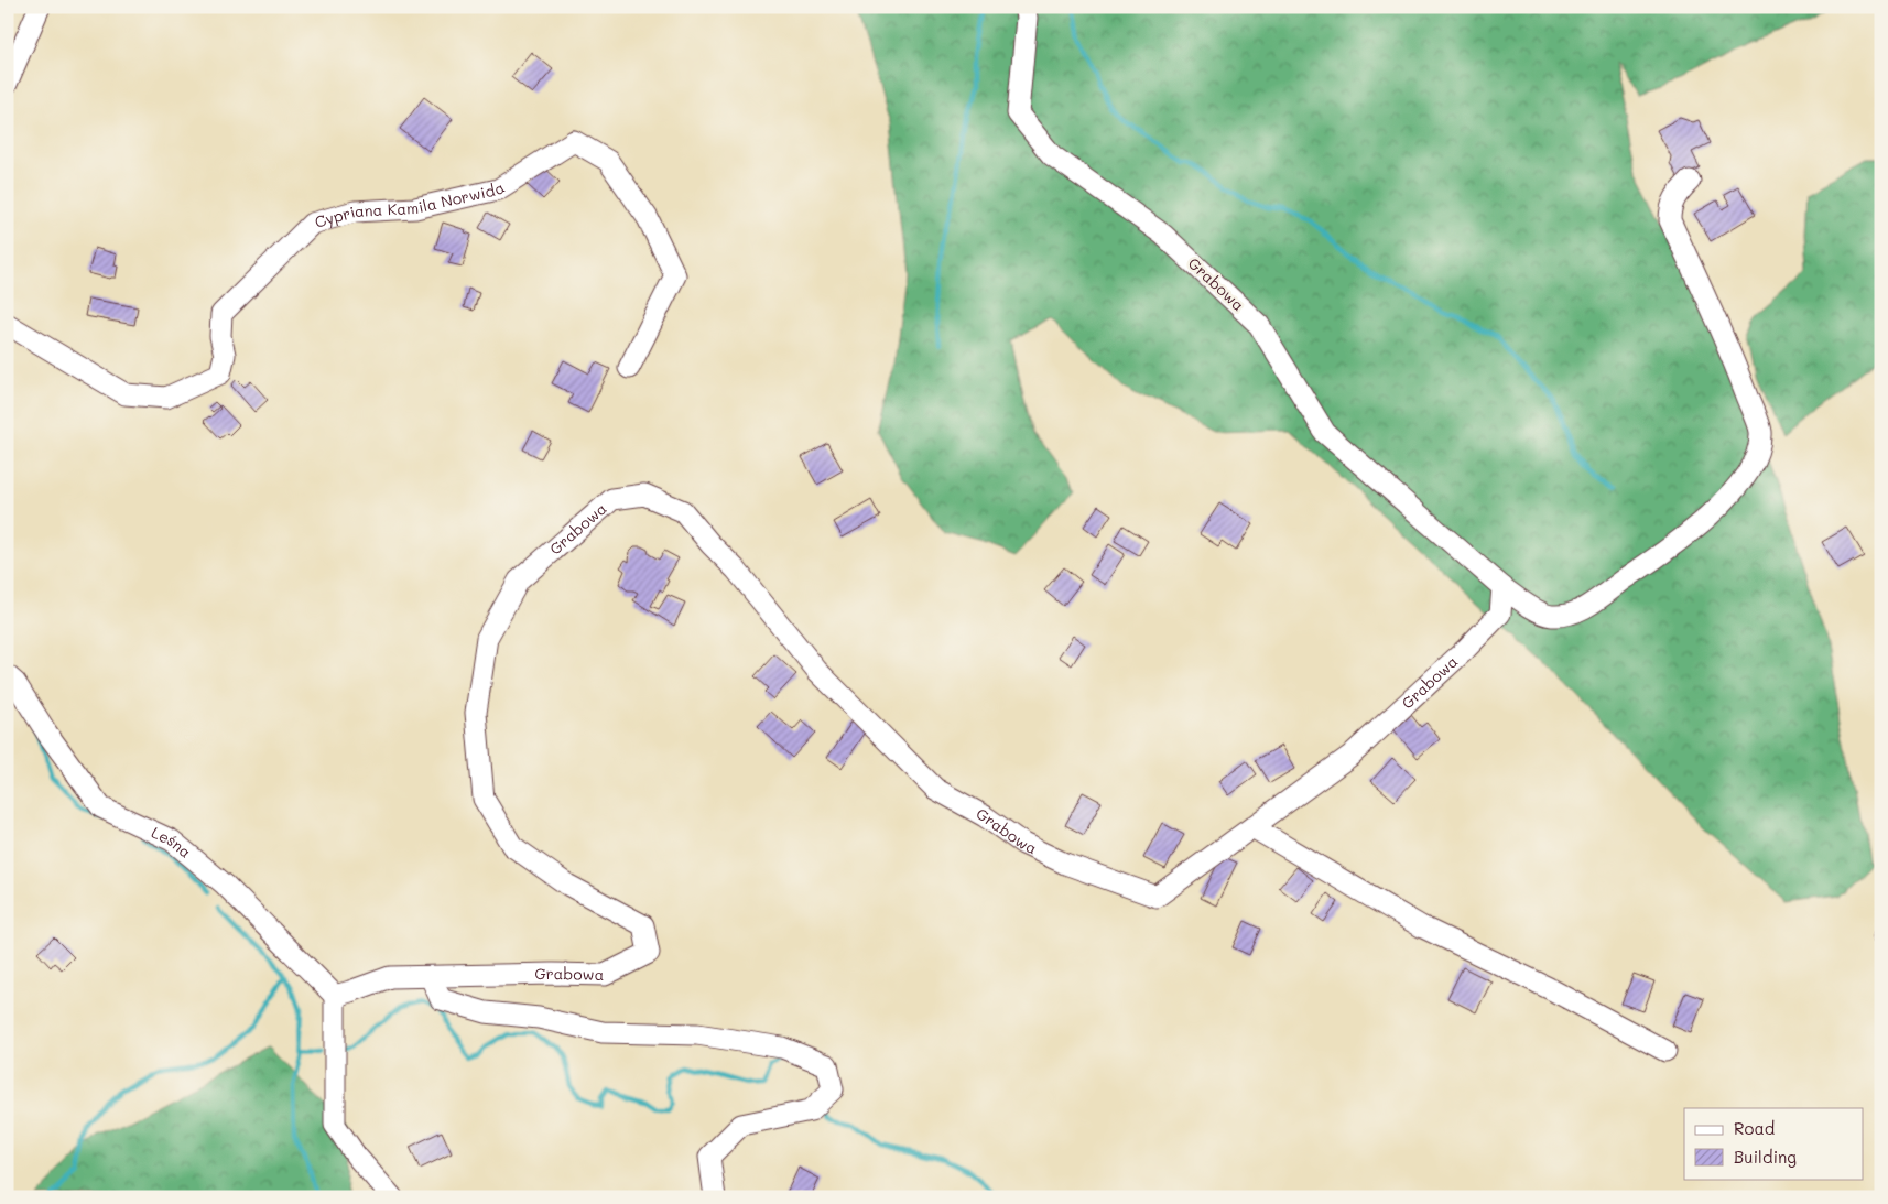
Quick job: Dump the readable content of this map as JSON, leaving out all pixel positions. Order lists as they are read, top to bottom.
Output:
{
  "streets": {
    "street": ["Cypriana Kamila Norwida", "Grabowa", "Leśna"]
  },
  "crossings": [
    ["Grabowa", "Leśna"]
  ],
  "legend": ["Road", "Building"]
}
